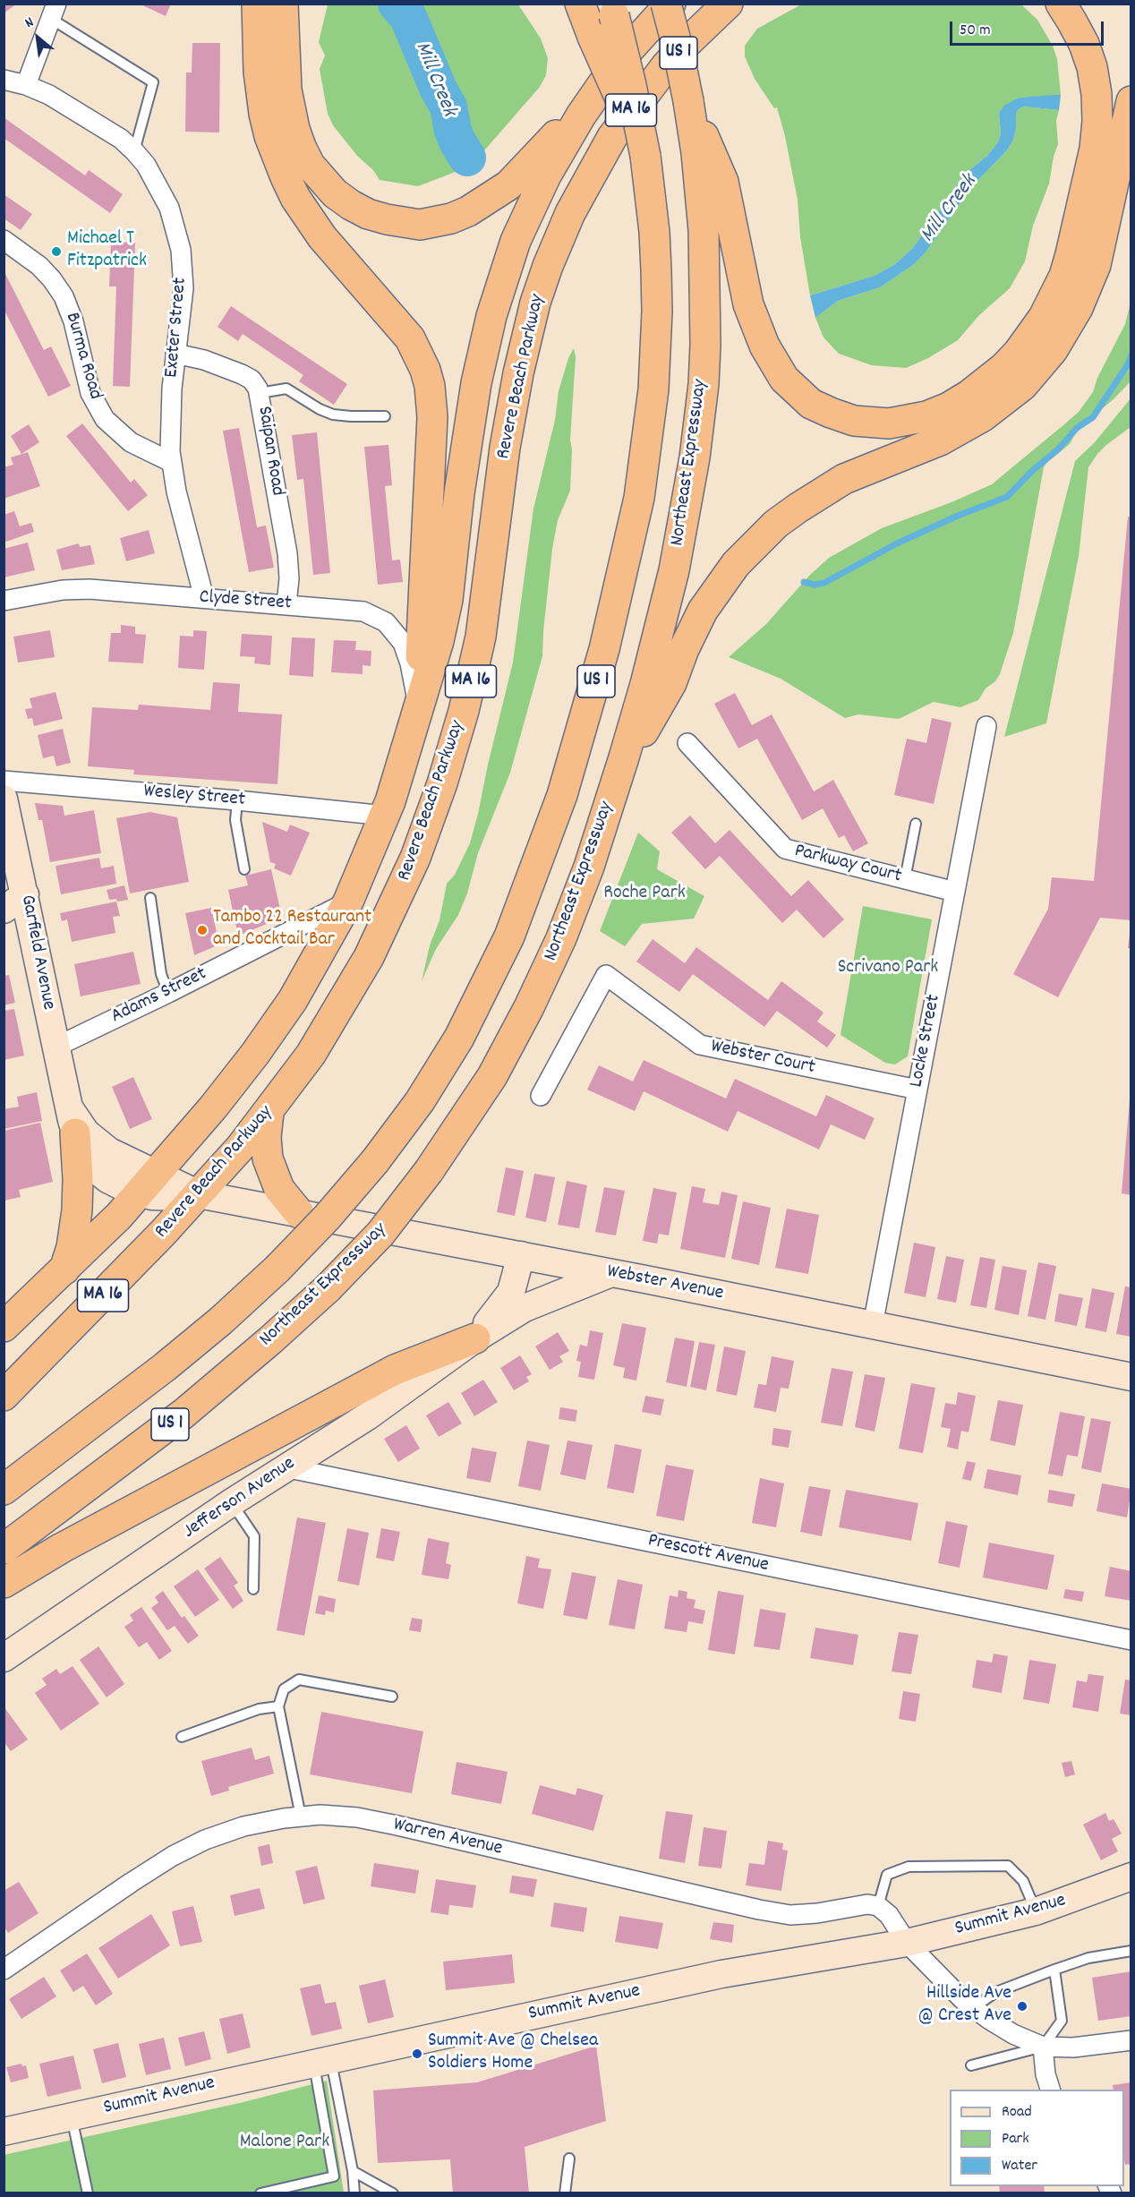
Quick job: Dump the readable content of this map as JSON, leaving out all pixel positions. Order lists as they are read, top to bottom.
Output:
{
  "streets": {
    "highway": [
      "US 1",
      "MA 16",
      "Revere Beach Parkway",
      "Northeast Expressway"
    ],
    "street": [
      "Exeter Street",
      "Burma Road",
      "Saipan Road",
      "Clyde Street",
      "Wesley Street",
      "Parkway Court",
      "Garfield Avenue",
      "Adams Street",
      "Locke Street",
      "Webster Court",
      "Webster Avenue",
      "Jefferson Avenue",
      "Prescott Avenue",
      "Warren Avenue",
      "Summit Avenue"
    ]
  },
  "crossings": [
    ["Exeter Street", "Burma Road"],
    ["Exeter Street", "Saipan Road"],
    ["Exeter Street", "Clyde Street"],
    ["Revere Beach Parkway", "Clyde Street"],
    ["Revere Beach Parkway", "Wesley Street"],
    ["Revere Beach Parkway", "Garfield Avenue"],
    ["Revere Beach Parkway", "Adams Street"],
    ["Revere Beach Parkway", "Webster Avenue"],
    ["Saipan Road", "Clyde Street"],
    ["Parkway Court", "Locke Street"],
    ["Garfield Avenue", "Adams Street"],
    ["Garfield Avenue", "Webster Avenue"],
    ["Locke Street", "Webster Court"],
    ["Locke Street", "Webster Avenue"],
    ["Webster Avenue", "Jefferson Avenue"],
    ["Jefferson Avenue", "Prescott Avenue"]
  ],
  "water": ["Mill Creek"],
  "parks": ["Roche Park", "Scrivano Park", "Malone Park"],
  "places": [
    "Michael T Fitzpatrick",
    "Tambo 22 Restaurant and Cocktail Bar",
    "Hillside Ave @ Crest Ave",
    "Summit Ave @ Chelsea Soldiers Home"
  ],
  "legend": ["Road", "Park", "Water"],
  "scale_bar": "50 m",
  "north": "top left"
}
